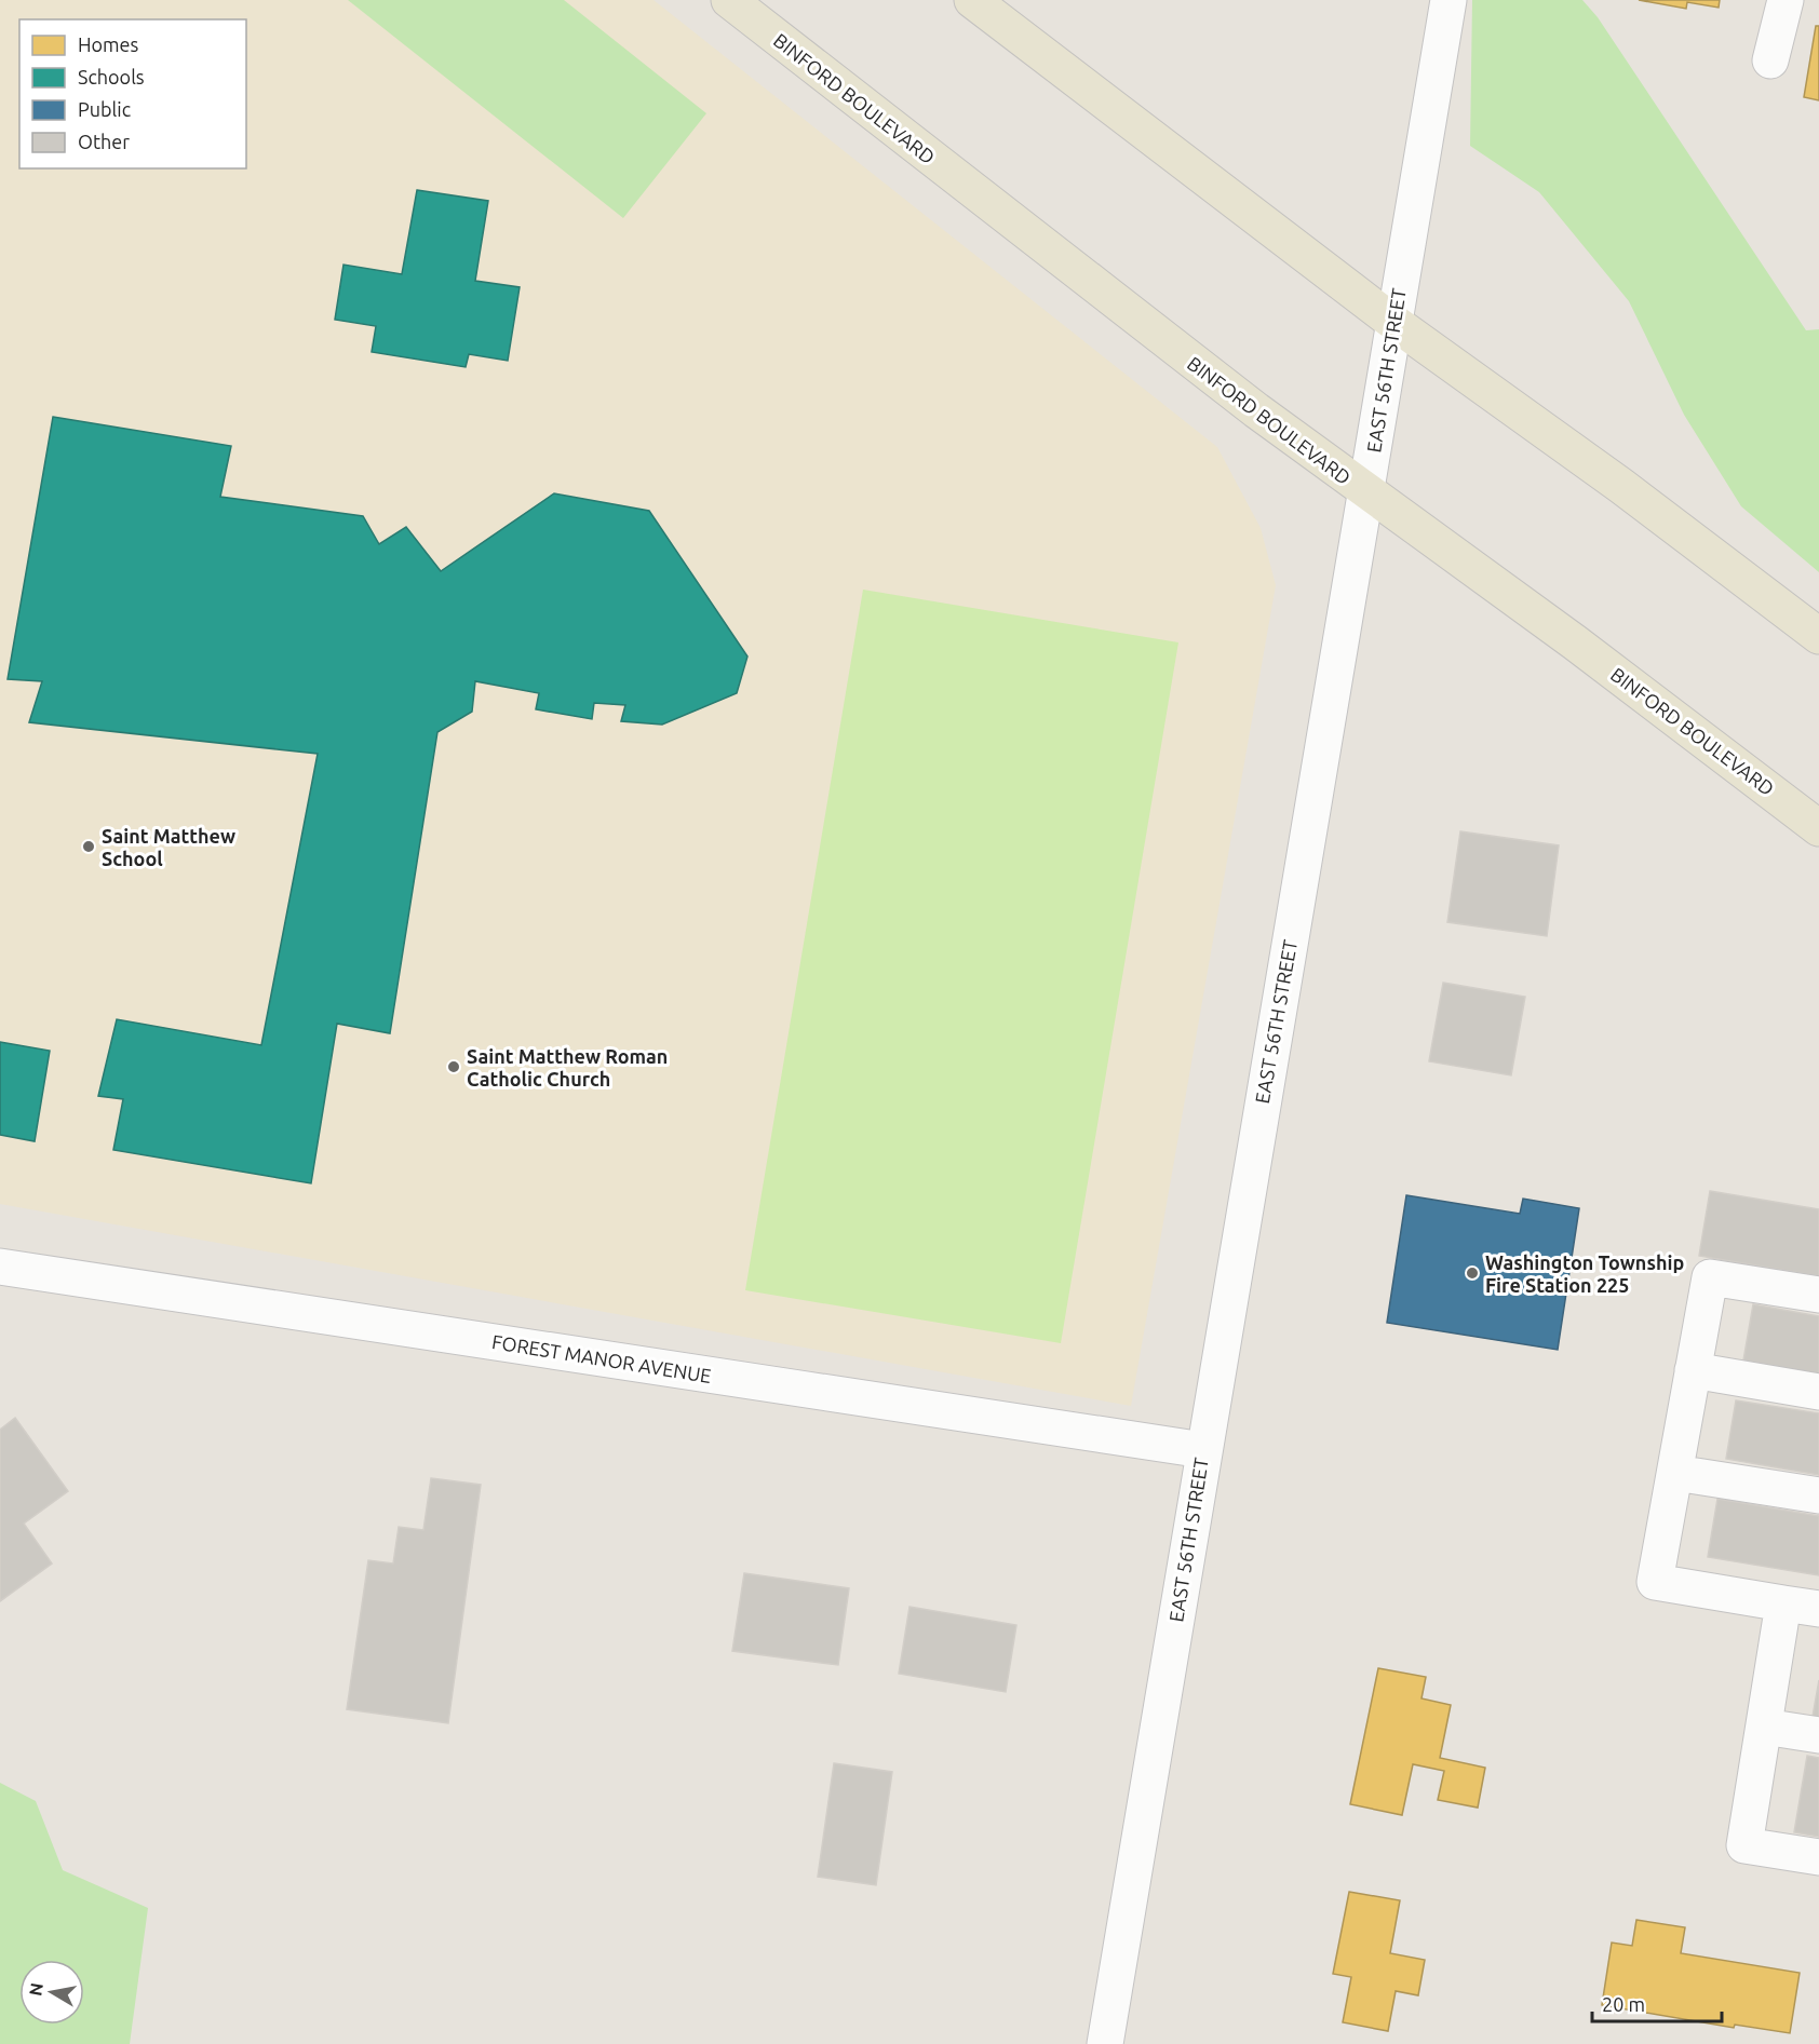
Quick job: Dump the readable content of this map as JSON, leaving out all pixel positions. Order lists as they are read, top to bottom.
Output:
{
  "streets": {
    "main road": ["BINFORD BOULEVARD"],
    "street": ["EAST 56TH STREET", "FOREST MANOR AVENUE"]
  },
  "crossings": [
    ["BINFORD BOULEVARD", "EAST 56TH STREET"],
    ["EAST 56TH STREET", "FOREST MANOR AVENUE"]
  ],
  "places": ["Saint Matthew School", "Saint Matthew Roman Catholic Church", "Washington Township Fire Station 225"],
  "legend": [
    "Homes",
    "Schools",
    "Public",
    "Other"
  ],
  "scale_bar": "20 m",
  "north": "left"
}
